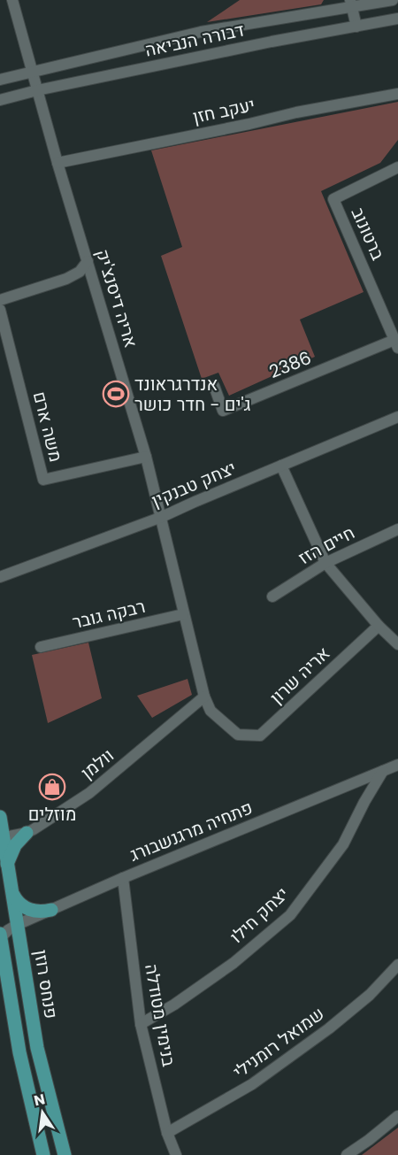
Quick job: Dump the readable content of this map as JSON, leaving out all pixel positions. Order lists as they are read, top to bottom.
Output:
{
  "streets": {
    "main road": ["פנחס רוזן"],
    "street": [
      "דבורה הנביאה",
      "יעקב חזן",
      "ברטונוב",
      "אריה דיסנצ'יק",
      "2386",
      "משה ארם",
      "יצחק טבנקין",
      "חיים הזז",
      "רבקה גובר",
      "אריה שרון",
      "וולמן",
      "פתחיה מרגנשבורג",
      "יצחק חילו",
      "בנימין מטודלה",
      "שמואל רומנילי"
    ]
  },
  "crossings": [
    ["דבורה הנביאה", "אריה דיסנצ'יק"],
    ["יעקב חזן", "אריה דיסנצ'יק"],
    ["ברטונוב", "2386"],
    ["אריה דיסנצ'יק", "משה ארם"],
    ["אריה דיסנצ'יק", "יצחק טבנקין"],
    ["אריה שרון", "וולמן"],
    ["וולמן", "פנחס רוזן"],
    ["פתחיה מרגנשבורג", "יצחק חילו"],
    ["פתחיה מרגנשבורג", "פנחס רוזן"],
    ["פתחיה מרגנשבורג", "בנימין מטודלה"],
    ["יצחק חילו", "בנימין מטודלה"],
    ["בנימין מטודלה", "שמואל רומנילי"]
  ],
  "places": {
    "sports": ["אנדרגראונד ג'ים - חדר כושר"],
    "shop": ["מוזלים"]
  },
  "north": "top"
}
